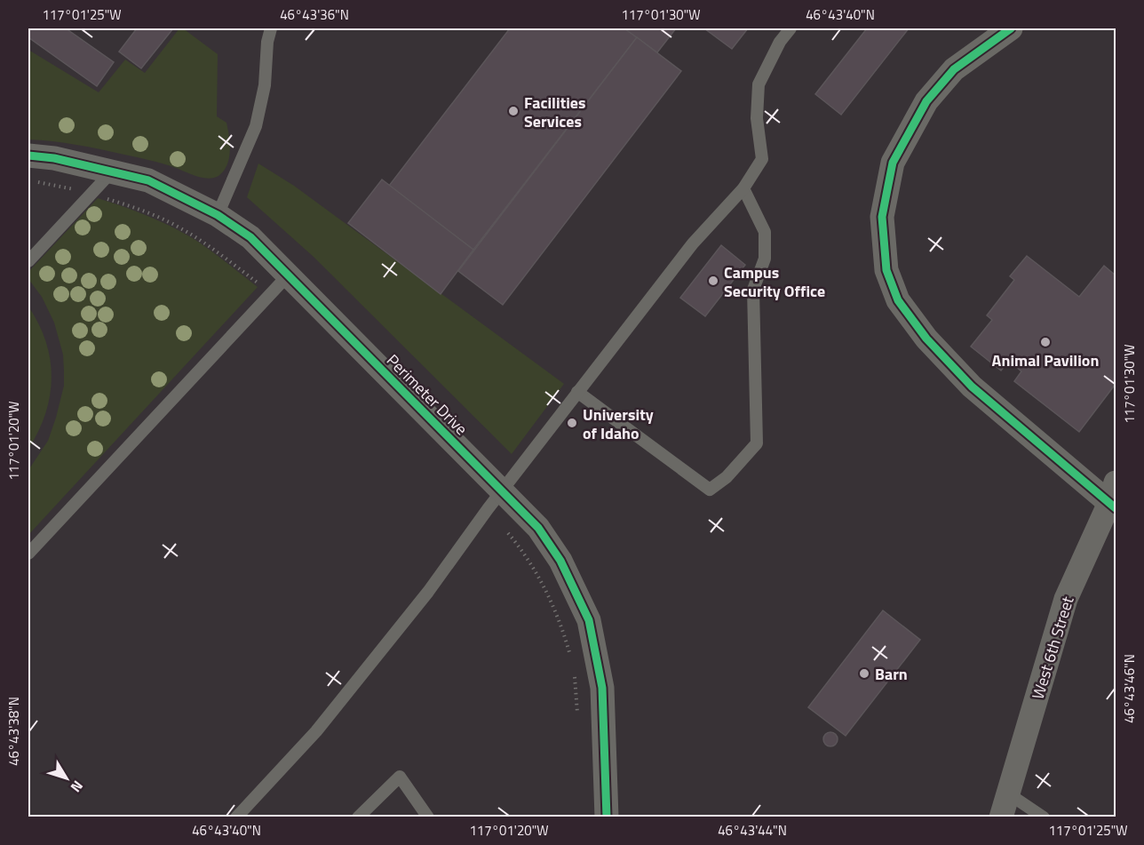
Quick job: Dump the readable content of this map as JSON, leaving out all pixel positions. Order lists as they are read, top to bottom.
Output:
{
  "streets": {
    "street": ["Perimeter Drive", "West 6th Street"]
  },
  "places": [
    "Facilities Services",
    "Campus Security Office",
    "Animal Pavilion",
    "University of Idaho",
    "Barn"
  ],
  "north": "bottom right",
  "coordinates": [
    "117°01'25\"W",
    "46°43'36\"N",
    "117°01'30\"W",
    "46°43'40\"N",
    "117°01'20\"W",
    "46°43'46\"N",
    "46°43'38\"N",
    "46°43'44\"N"
  ]
}
